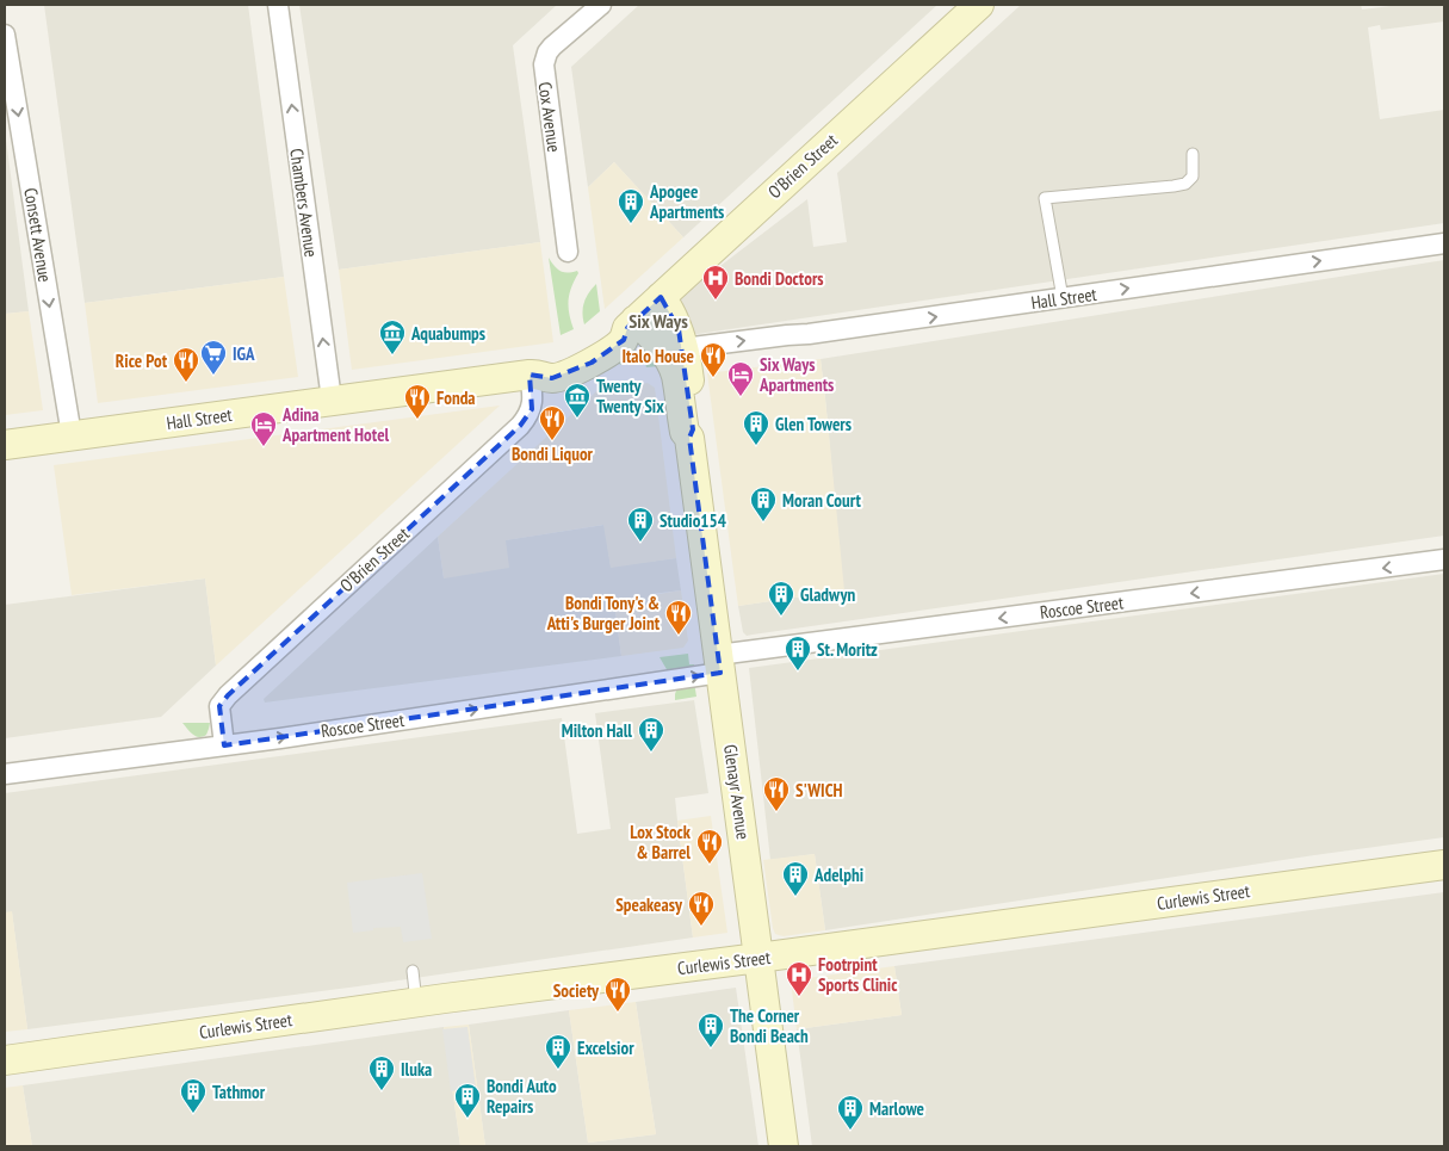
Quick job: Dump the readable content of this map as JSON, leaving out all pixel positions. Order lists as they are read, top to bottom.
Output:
{
  "streets": {
    "street": [
      "Cox Avenue",
      "O'Brien Street",
      "Chambers Avenue",
      "Consett Avenue",
      "Hall Street",
      "Roscoe Street",
      "Glenayr Avenue",
      "Curlewis Street"
    ]
  },
  "crossings": [
    ["O'Brien Street", "Hall Street"],
    ["O'Brien Street", "Roscoe Street"],
    ["O'Brien Street", "Glenayr Avenue"],
    ["Chambers Avenue", "Hall Street"],
    ["Consett Avenue", "Hall Street"],
    ["Hall Street", "Glenayr Avenue"],
    ["Roscoe Street", "Glenayr Avenue"],
    ["Glenayr Avenue", "Curlewis Street"]
  ],
  "one_way": ["Chambers Avenue", "Consett Avenue", "Hall Street"],
  "districts": ["Six Ways"],
  "places": {
    "building": [
      "Apogee Apartments",
      "Glen Towers",
      "Moran Court",
      "Studio154",
      "Gladwyn",
      "St. Moritz",
      "Milton Hall",
      "Adelphi",
      "The Corner Bondi Beach",
      "Excelsior",
      "Iluka",
      "Tathmor",
      "Bondi Auto Repairs",
      "Marlowe"
    ],
    "hospital": ["Bondi Doctors", "Footrpint Sports Clinic"],
    "museum": ["Aquabumps", "Twenty Twenty Six"],
    "supermarket": ["IGA"],
    "restaurant": [
      "Italo House",
      "Rice Pot",
      "Fonda",
      "Bondi Liquor",
      "Bondi Tony's & Atti's Burger Joint",
      "S'WICH",
      "Lox Stock & Barrel",
      "Speakeasy",
      "Society"
    ],
    "hotel": ["Six Ways Apartments", "Adina Apartment Hotel"]
  }
}
